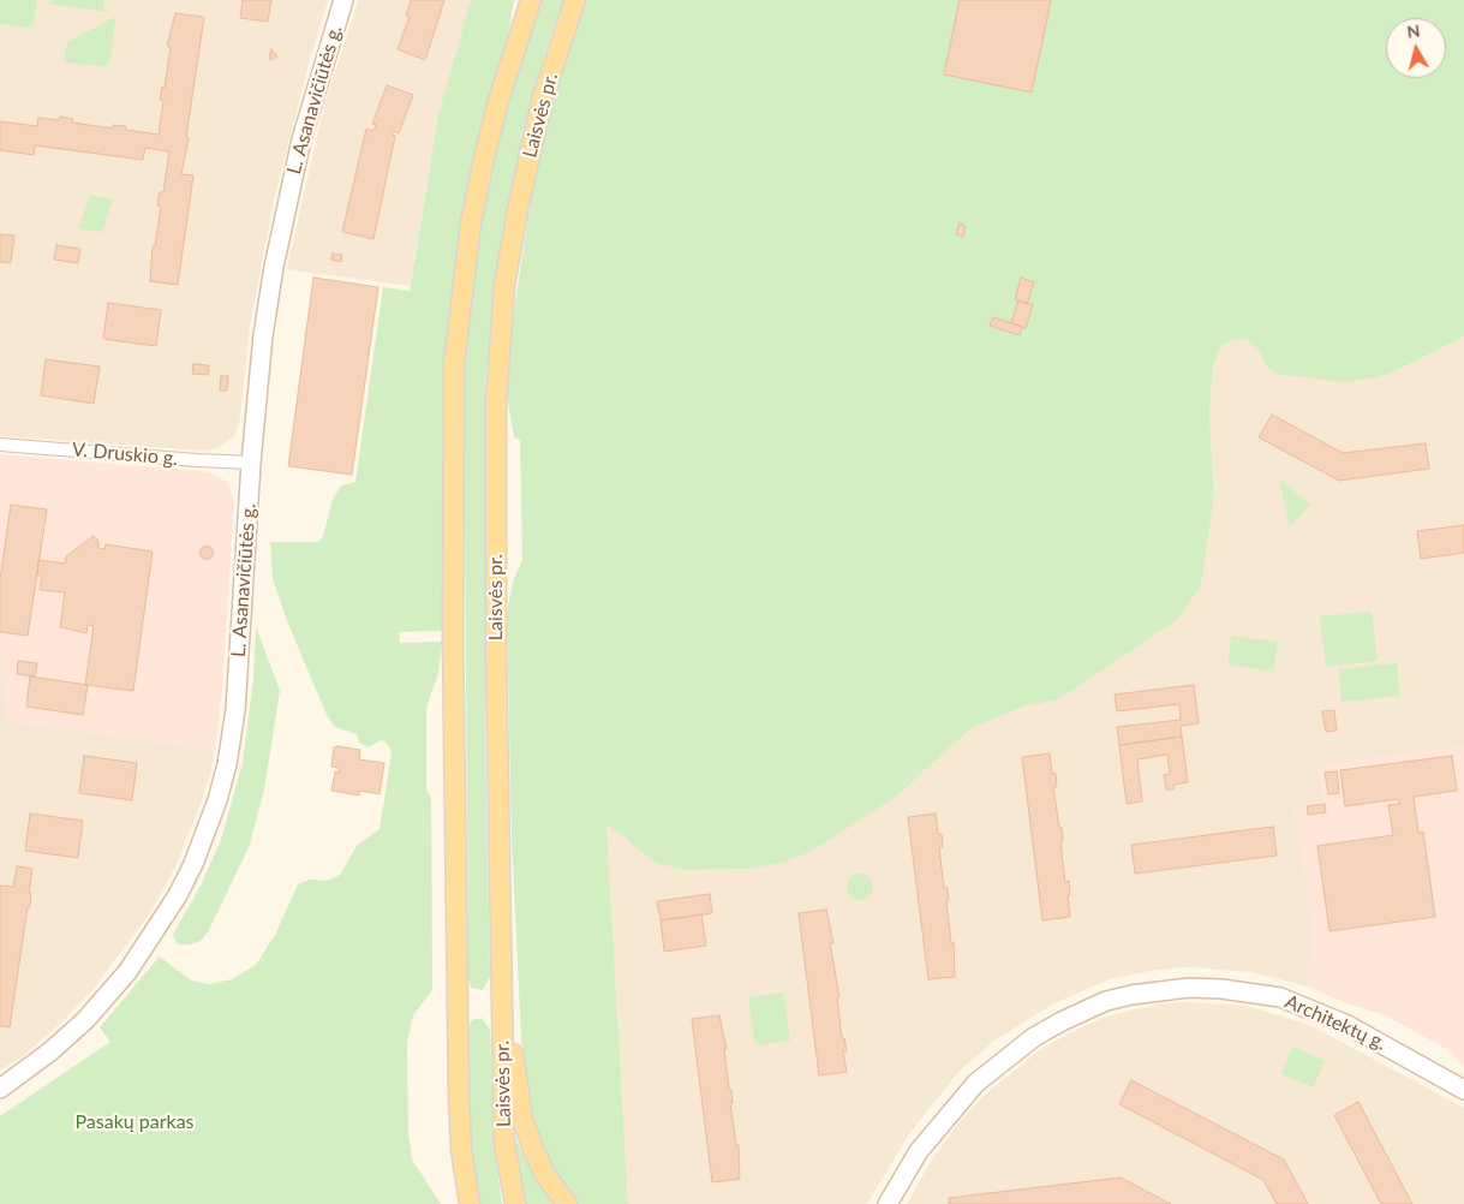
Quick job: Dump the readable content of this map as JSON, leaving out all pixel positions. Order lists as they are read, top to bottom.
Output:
{
  "streets": {
    "main road": ["L. Asanavičiūtės g.", "Laisvės pr.", "Architektų g."],
    "street": ["V. Druskio g."]
  },
  "crossings": [
    ["L. Asanavičiūtės g.", "V. Druskio g."]
  ],
  "parks": ["Pasakų parkas"],
  "north": "top"
}
